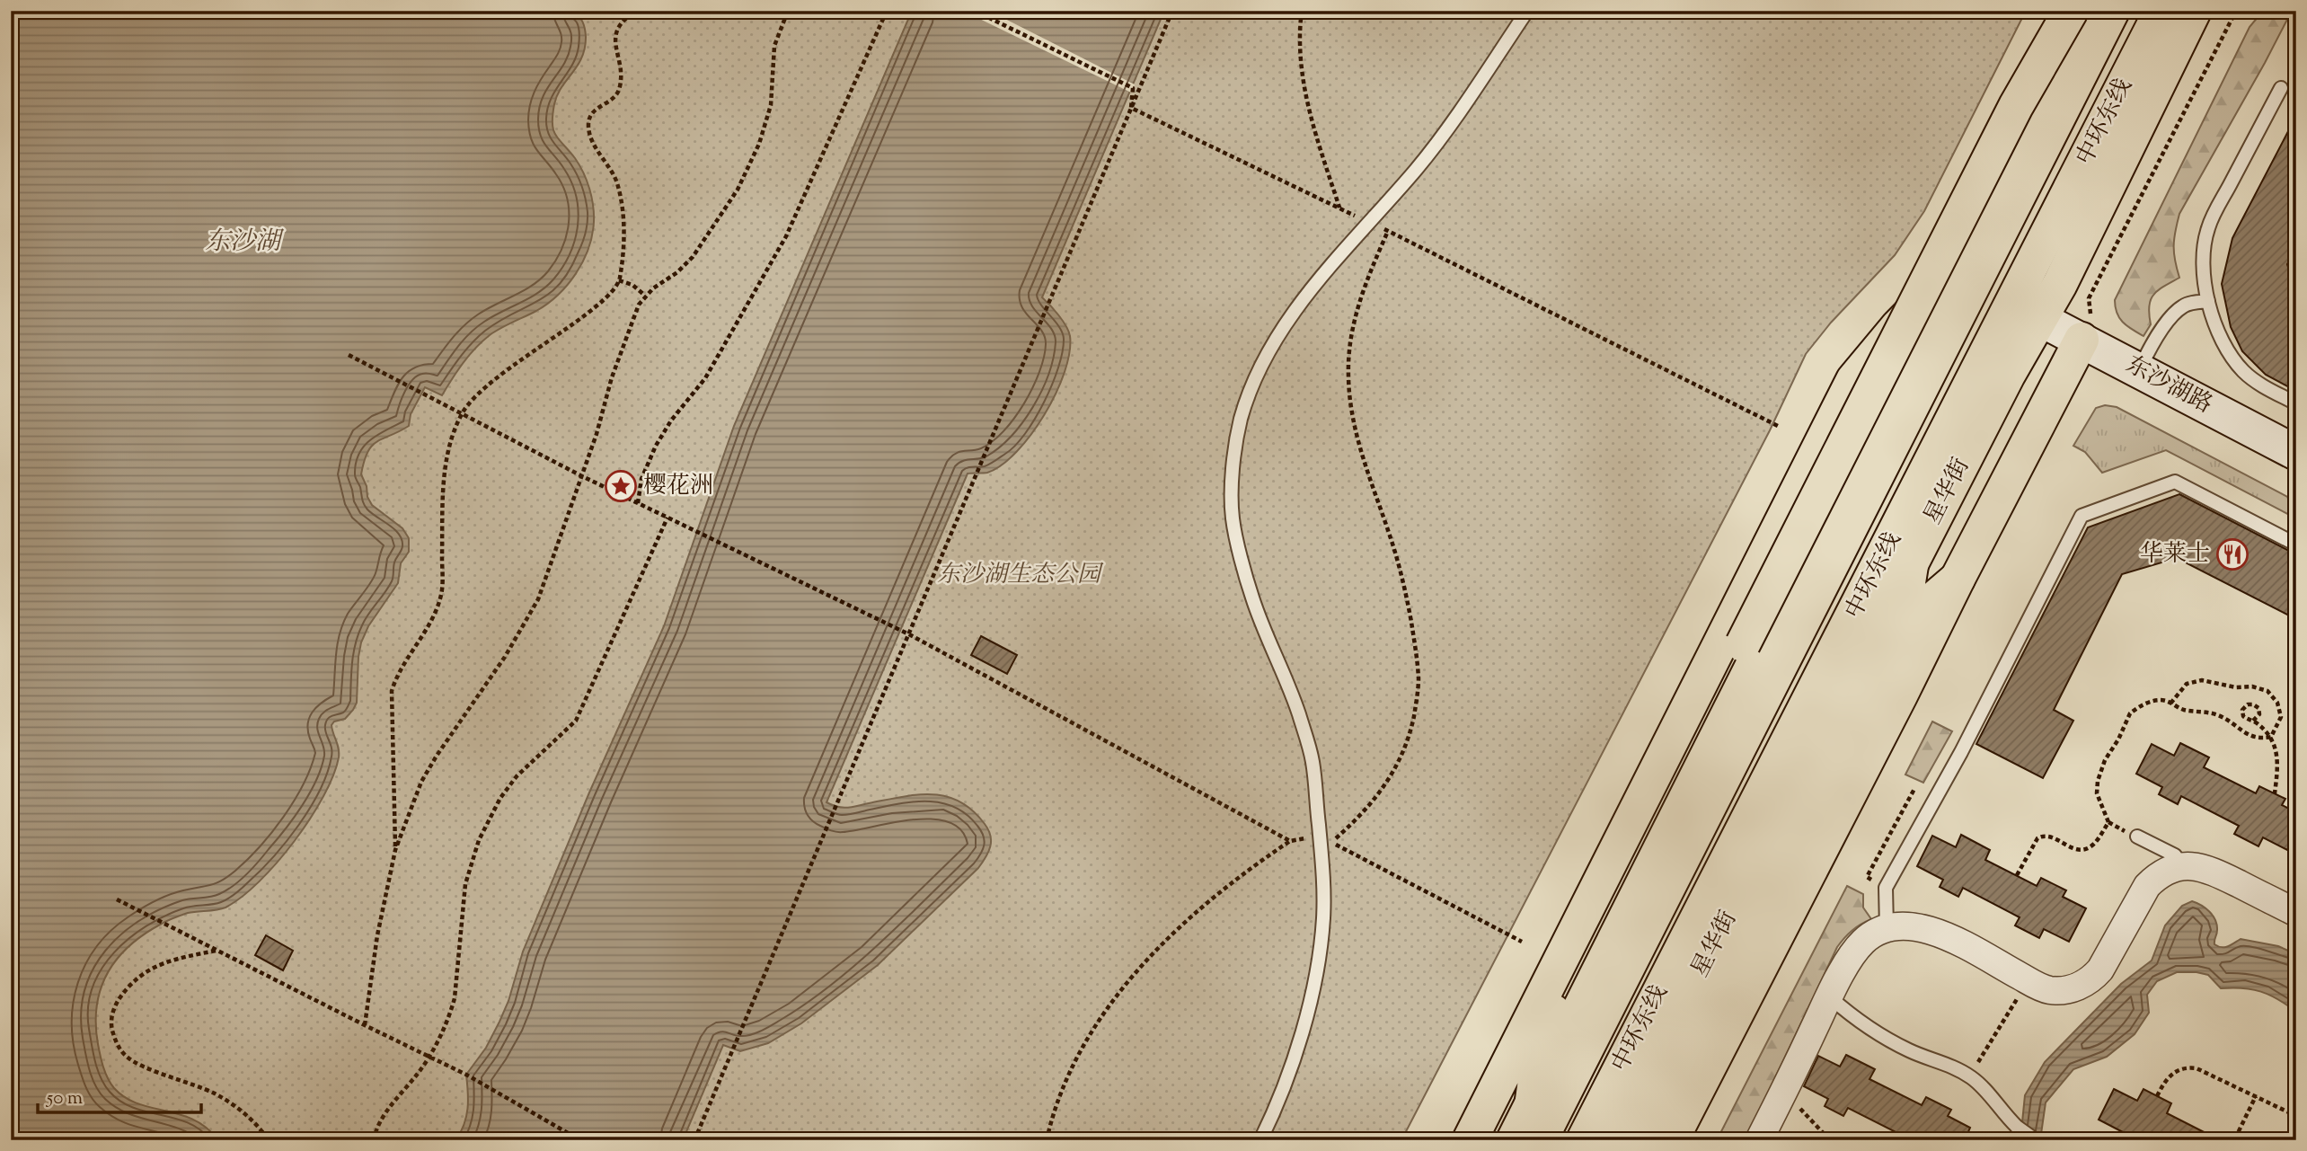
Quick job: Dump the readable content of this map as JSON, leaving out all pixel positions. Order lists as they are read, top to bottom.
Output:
{
  "streets": {
    "main road": ["中环东线", "东沙湖路", "星华街"]
  },
  "crossings": [
    ["东沙湖路", "星华街"]
  ],
  "water": ["东沙湖"],
  "parks": ["东沙湖生态公园"],
  "places": {
    "place": ["樱花洲"],
    "restaurant": ["华莱士"]
  },
  "scale_bar": "50 m"
}
